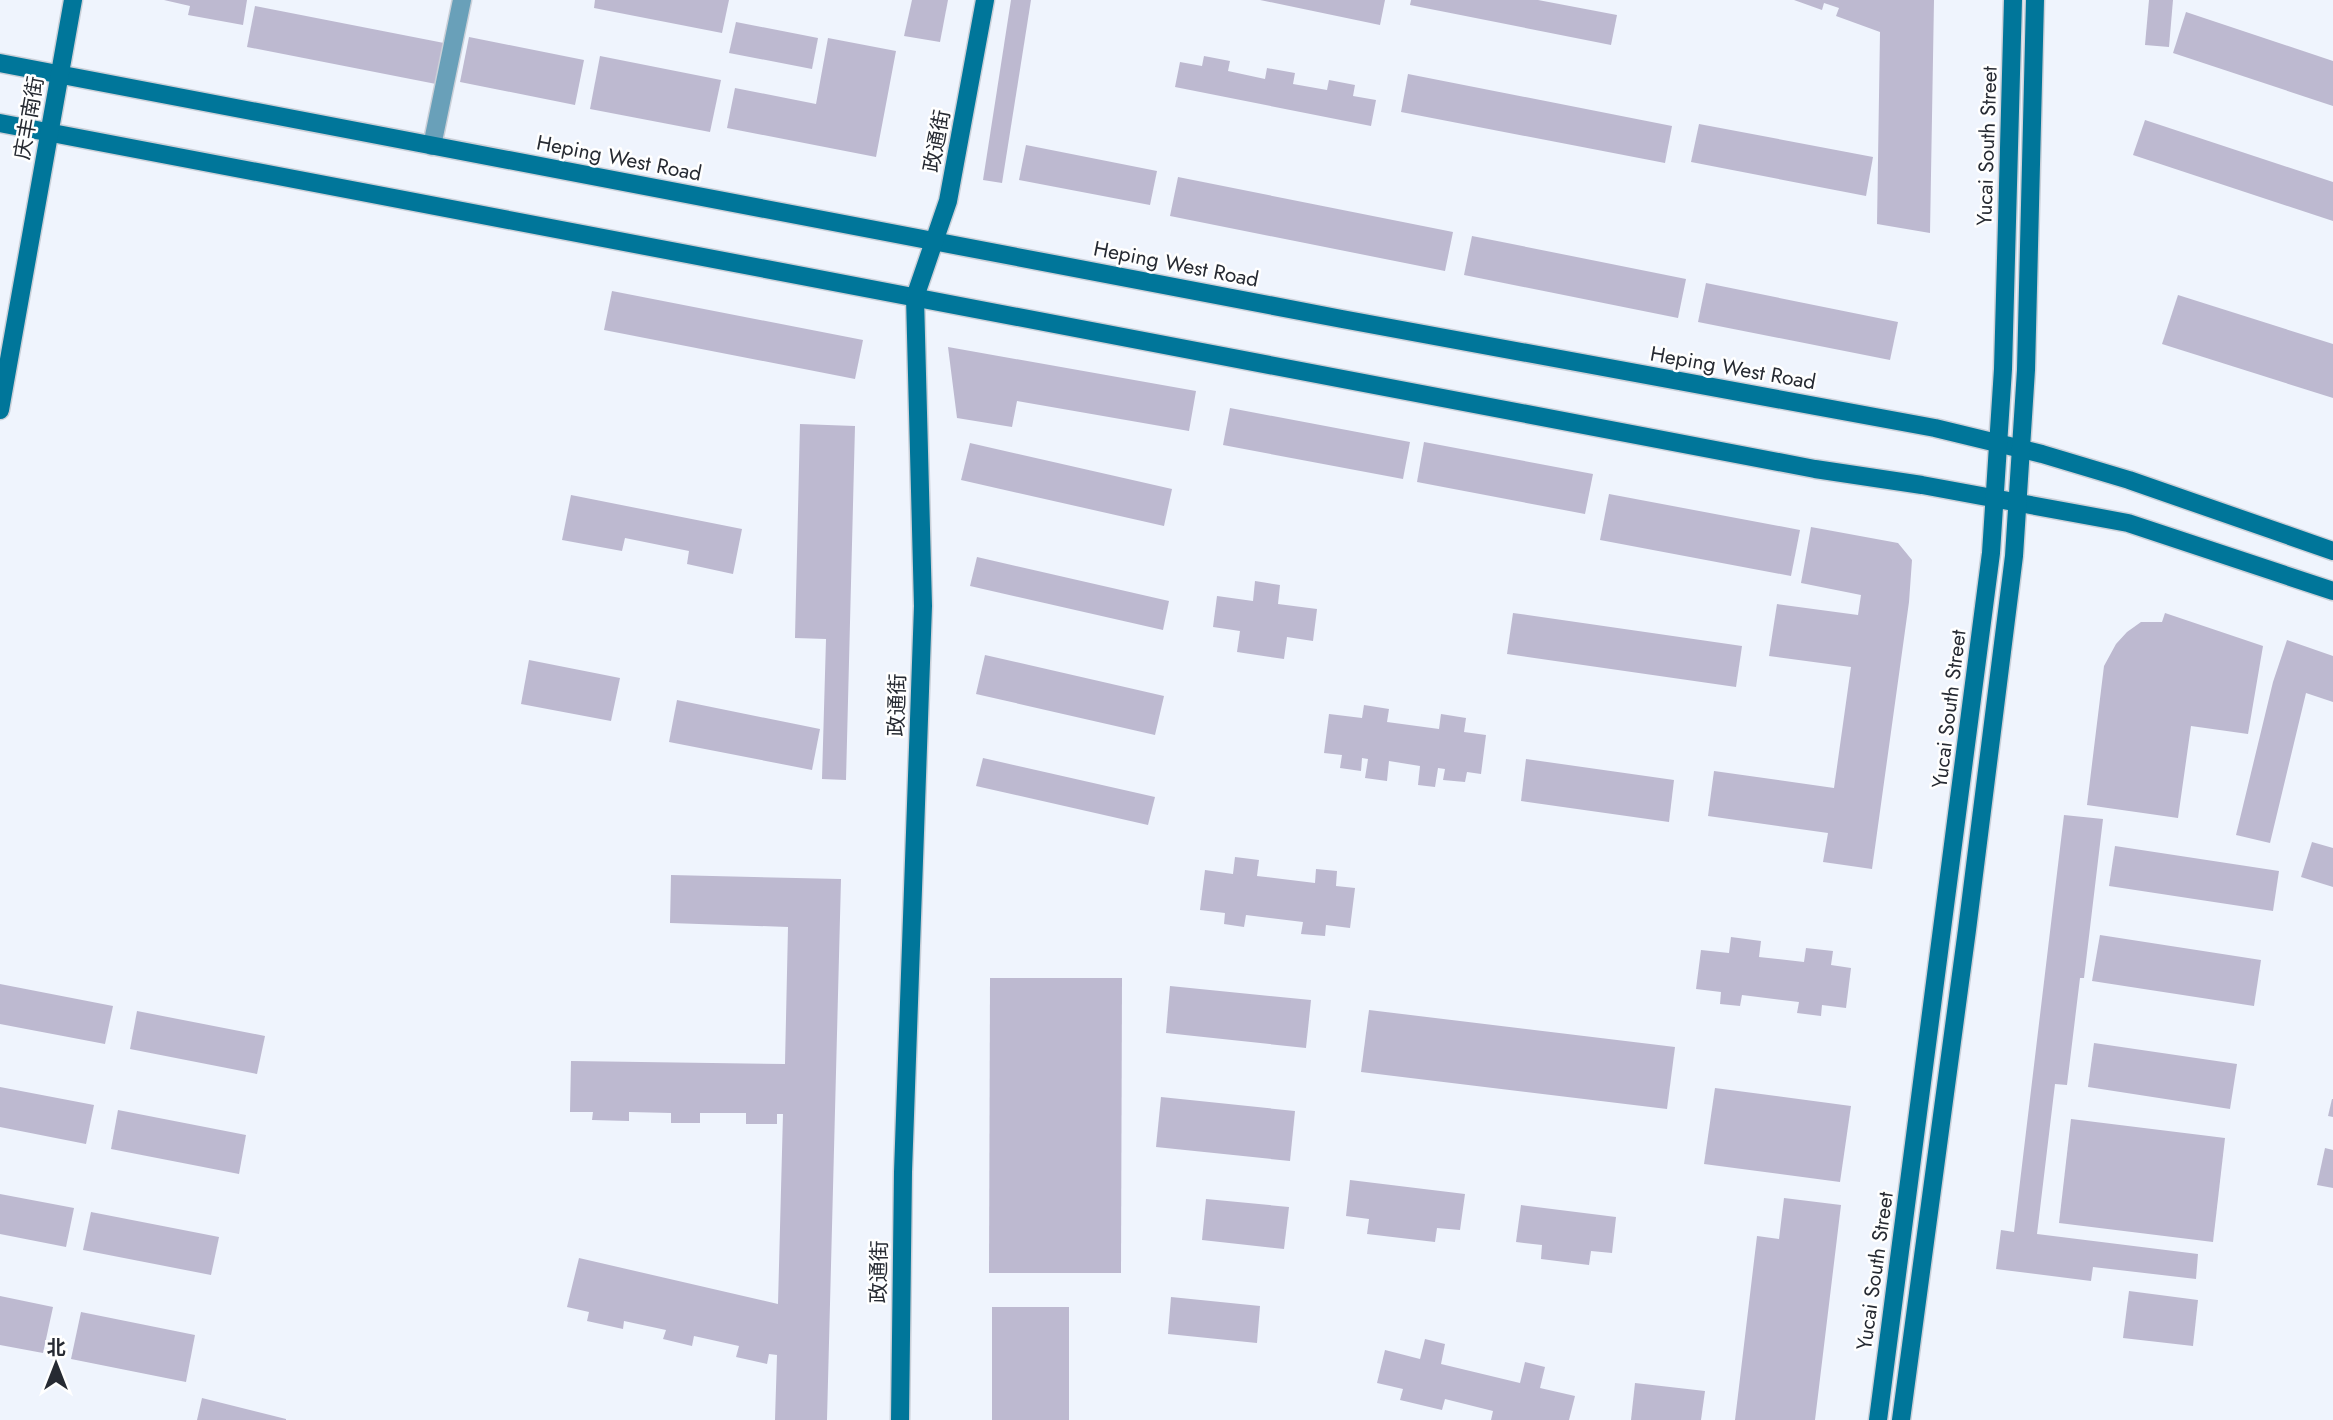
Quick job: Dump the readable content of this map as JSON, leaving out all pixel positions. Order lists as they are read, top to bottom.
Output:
{
  "streets": {
    "main road": [
      "庆丰南街",
      "政通街",
      "Yucai South Street",
      "Heping West Road"
    ]
  },
  "crossings": [
    ["庆丰南街", "Heping West Road"],
    ["政通街", "Heping West Road"],
    ["Yucai South Street", "Heping West Road"]
  ],
  "north": "top"
}
